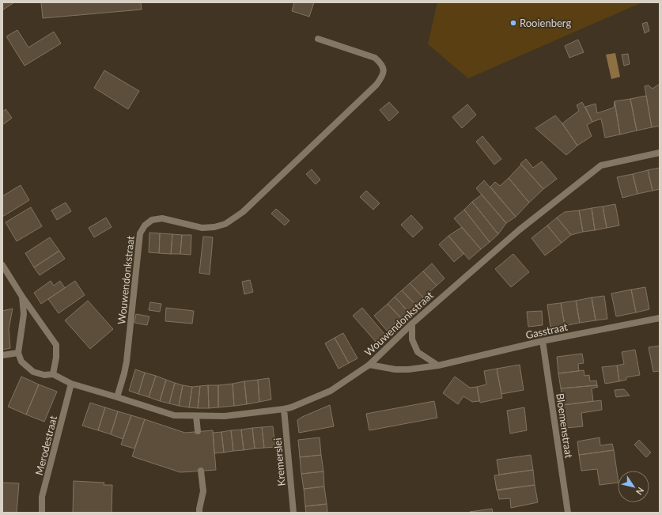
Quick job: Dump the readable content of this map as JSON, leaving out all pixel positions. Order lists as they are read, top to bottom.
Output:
{
  "streets": {
    "street": [
      "Wouwendonkstraat",
      "Gasstraat",
      "Bloemenstraat",
      "Merodestraat",
      "Kremerslei"
    ]
  },
  "crossings": [
    ["Wouwendonkstraat", "Gasstraat"],
    ["Wouwendonkstraat", "Merodestraat"],
    ["Wouwendonkstraat", "Kremerslei"],
    ["Gasstraat", "Bloemenstraat"]
  ],
  "places": ["Rooienberg"],
  "north": "bottom right"
}
